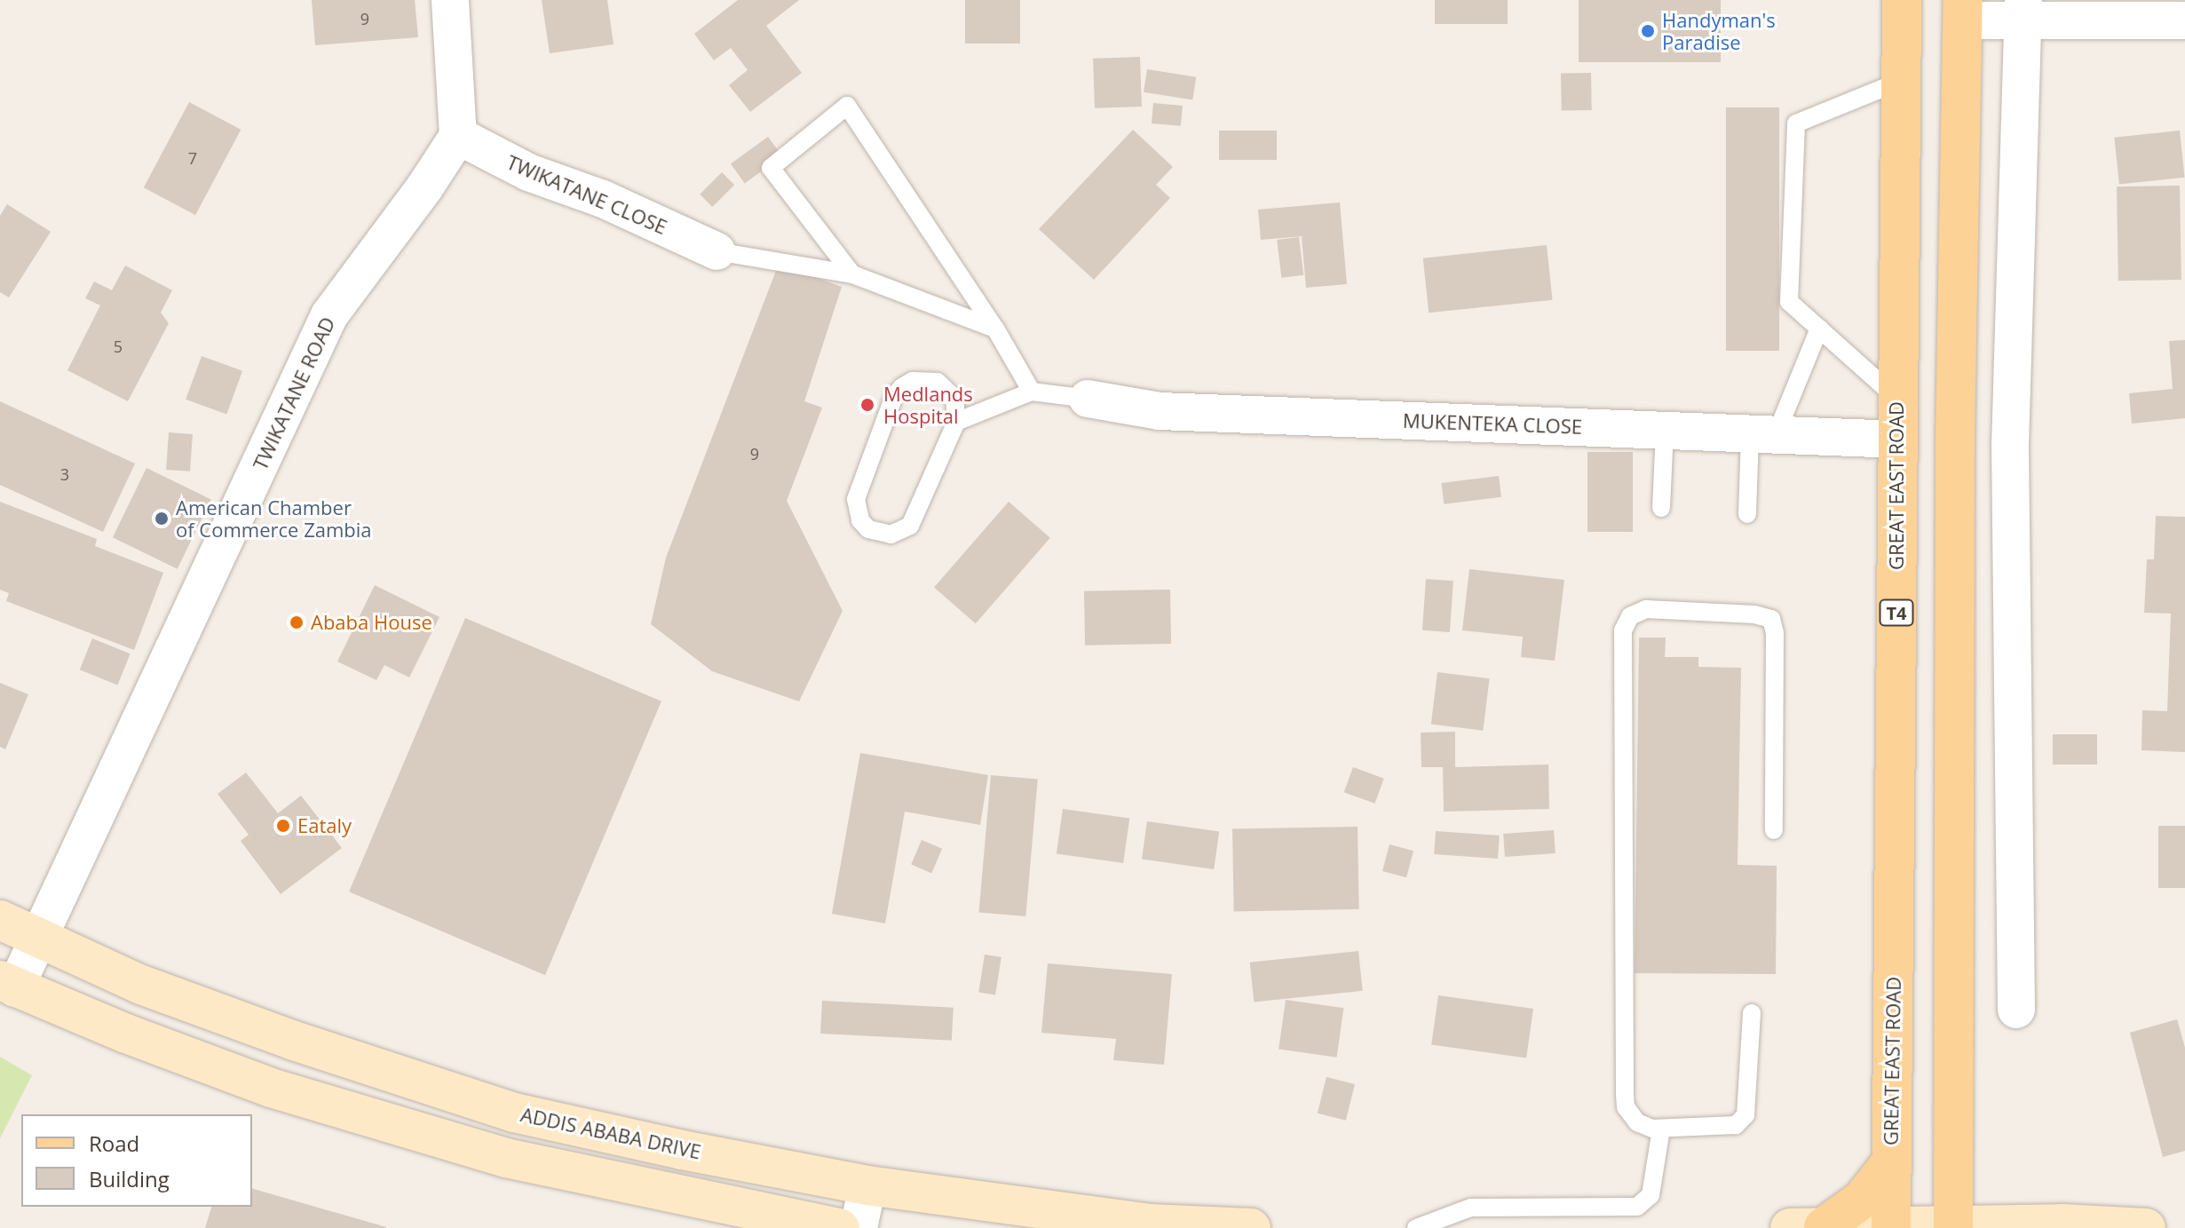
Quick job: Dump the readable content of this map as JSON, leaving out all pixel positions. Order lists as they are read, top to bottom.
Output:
{
  "streets": {
    "main road": ["GREAT EAST ROAD", "T4", "ADDIS ABABA DRIVE"],
    "street": ["TWIKATANE CLOSE", "TWIKATANE ROAD", "MUKENTEKA CLOSE"]
  },
  "crossings": [
    ["TWIKATANE CLOSE", "TWIKATANE ROAD"],
    ["TWIKATANE ROAD", "ADDIS ABABA DRIVE"],
    ["MUKENTEKA CLOSE", "GREAT EAST ROAD"]
  ],
  "places": [
    "Handyman's Paradise",
    "Medlands Hospital",
    "American Chamber of Commerce Zambia",
    "Ababa House",
    "Eataly"
  ],
  "house_numbers": [
    "9",
    "7",
    "5",
    "9",
    "3"
  ],
  "legend": ["Road", "Building"]
}
